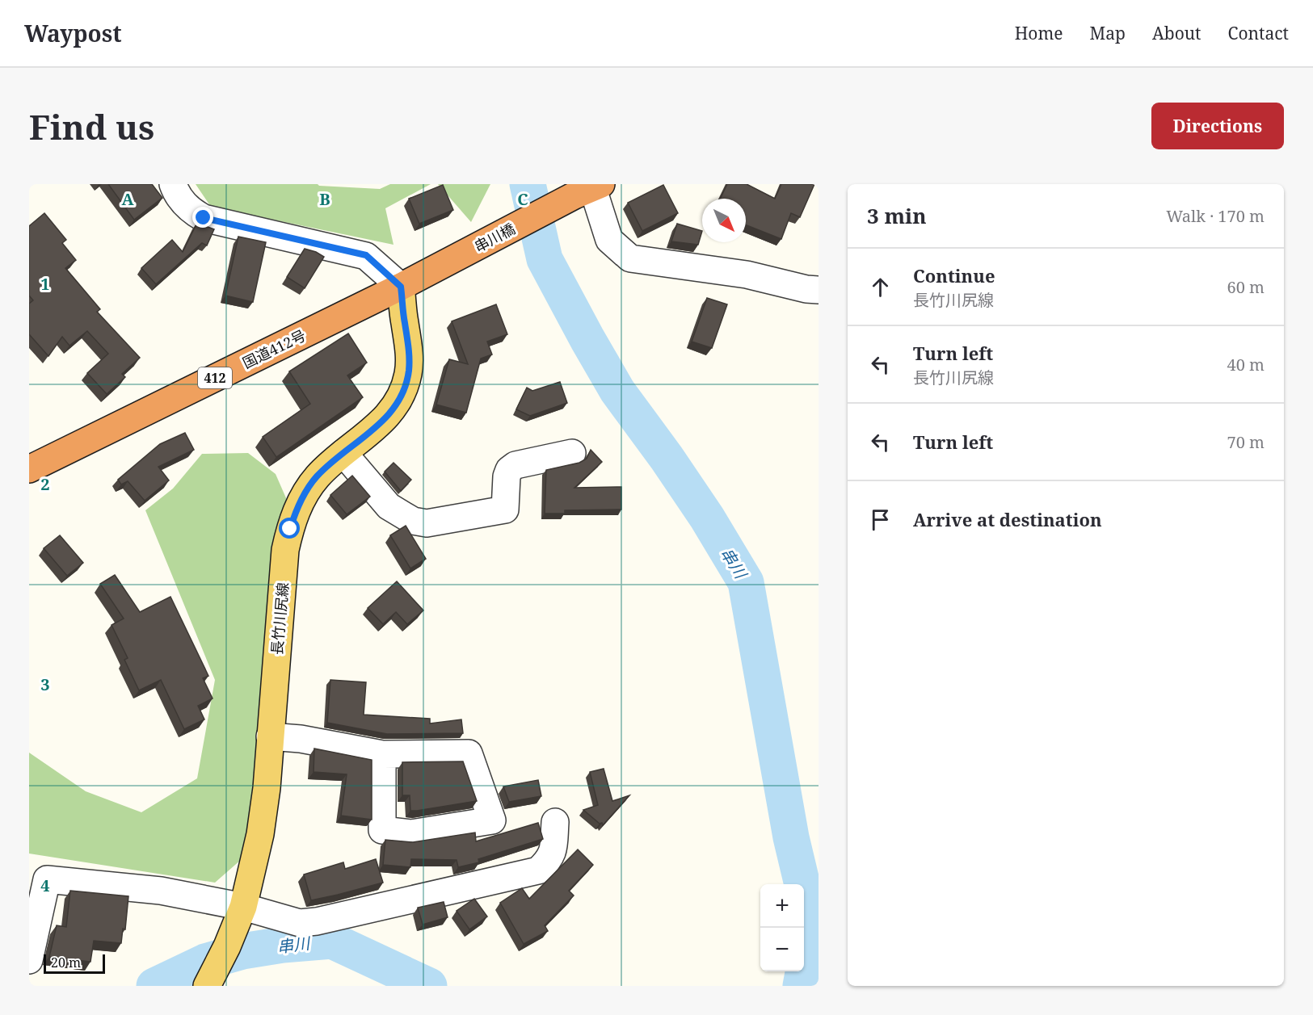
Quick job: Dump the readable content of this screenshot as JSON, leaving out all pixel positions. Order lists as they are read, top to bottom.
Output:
{
  "streets": {
    "highway": ["串川橋", "国道412号", "412"],
    "main road": ["長竹川尻線"]
  },
  "crossings": [
    ["串川橋", "国道412号"],
    ["国道412号", "長竹川尻線"]
  ],
  "water": ["串川"],
  "scale_bar": "20 m",
  "north": "bottom right",
  "page": {
    "header": "Waypost",
    "nav": [
      "Home",
      "Map",
      "About",
      "Contact"
    ],
    "buttons": "Directions",
    "title": "Find us",
    "heading": ["3 min", "Walk · 170 m"],
    "list": [
      ["Continue", "長竹川尻線", "60 m"],
      ["Turn left", "長竹川尻線", "40 m"],
      ["Turn left", "70 m"],
      "Arrive at destination"
    ],
    "map_buttons": ["+", "−"],
    "scale": "20 m"
  },
  "grid": {
    "columns": ["A", "B", "C"],
    "rows": [
      "1",
      "2",
      "3",
      "4"
    ]
  }
}
